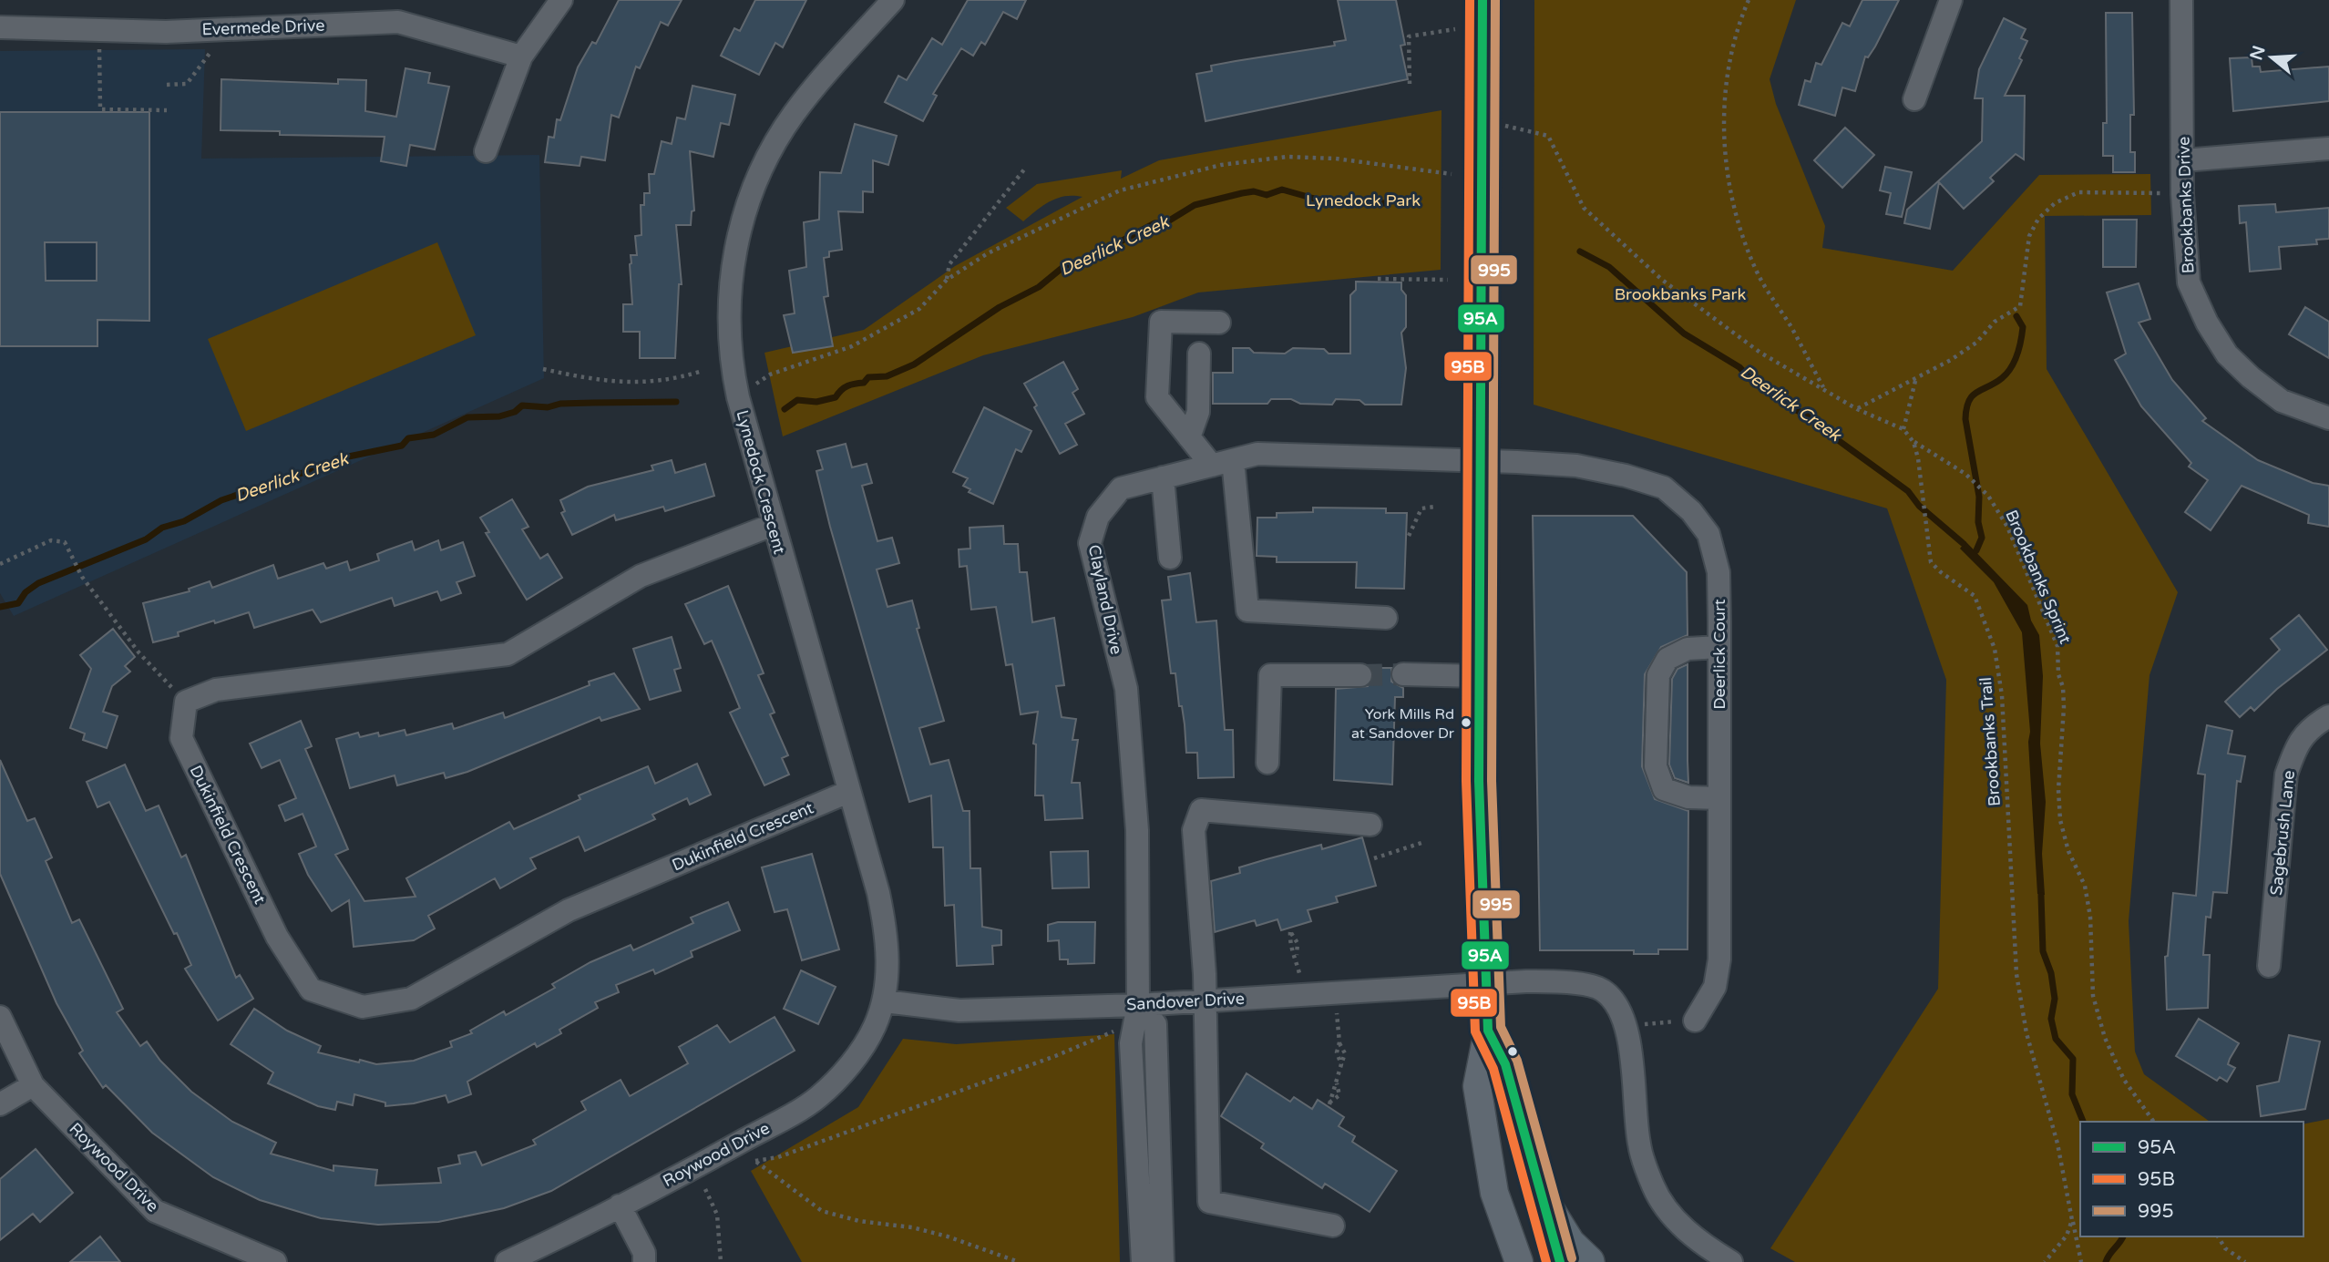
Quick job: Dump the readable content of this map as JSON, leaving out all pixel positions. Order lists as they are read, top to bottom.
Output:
{
  "streets": {
    "street": [
      "Evermede Drive",
      "Brookbanks Drive",
      "Lynedock Crescent",
      "Clayland Drive",
      "Deerlick Court",
      "Sagebrush Lane",
      "Dukinfield Crescent",
      "Sandover Drive",
      "Roywood Drive"
    ],
    "path": ["Brookbanks Sprint", "Brookbanks Trail"]
  },
  "crossings": [
    ["Lynedock Crescent", "Dukinfield Crescent"],
    ["Lynedock Crescent", "Sandover Drive"],
    ["Lynedock Crescent", "Roywood Drive"],
    ["Brookbanks Sprint", "Brookbanks Trail"],
    ["Clayland Drive", "Deerlick Court"],
    ["Clayland Drive", "Sandover Drive"],
    ["Sandover Drive", "Roywood Drive"]
  ],
  "water": ["Deerlick Creek"],
  "parks": ["Lynedock Park", "Brookbanks Park"],
  "places": ["York Mills Rd at Sandover Dr"],
  "lines": ["transit line 95A", "transit line 95B", "transit line 995"],
  "legend": ["95A", "95B", "995"],
  "north": "left"
}
